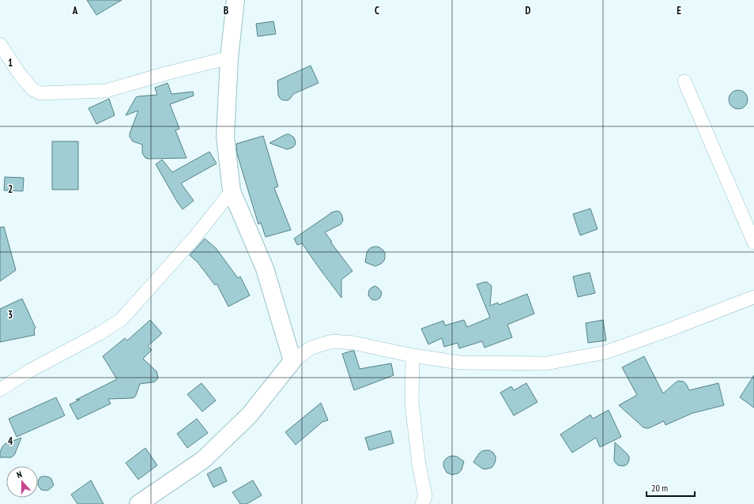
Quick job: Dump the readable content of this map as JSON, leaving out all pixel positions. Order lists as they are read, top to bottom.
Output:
{
  "scale_bar": "20 m",
  "north": "top",
  "grid": {
    "columns": [
      "A",
      "B",
      "C",
      "D",
      "E"
    ],
    "rows": [
      "1",
      "2",
      "3",
      "4"
    ]
  }
}
